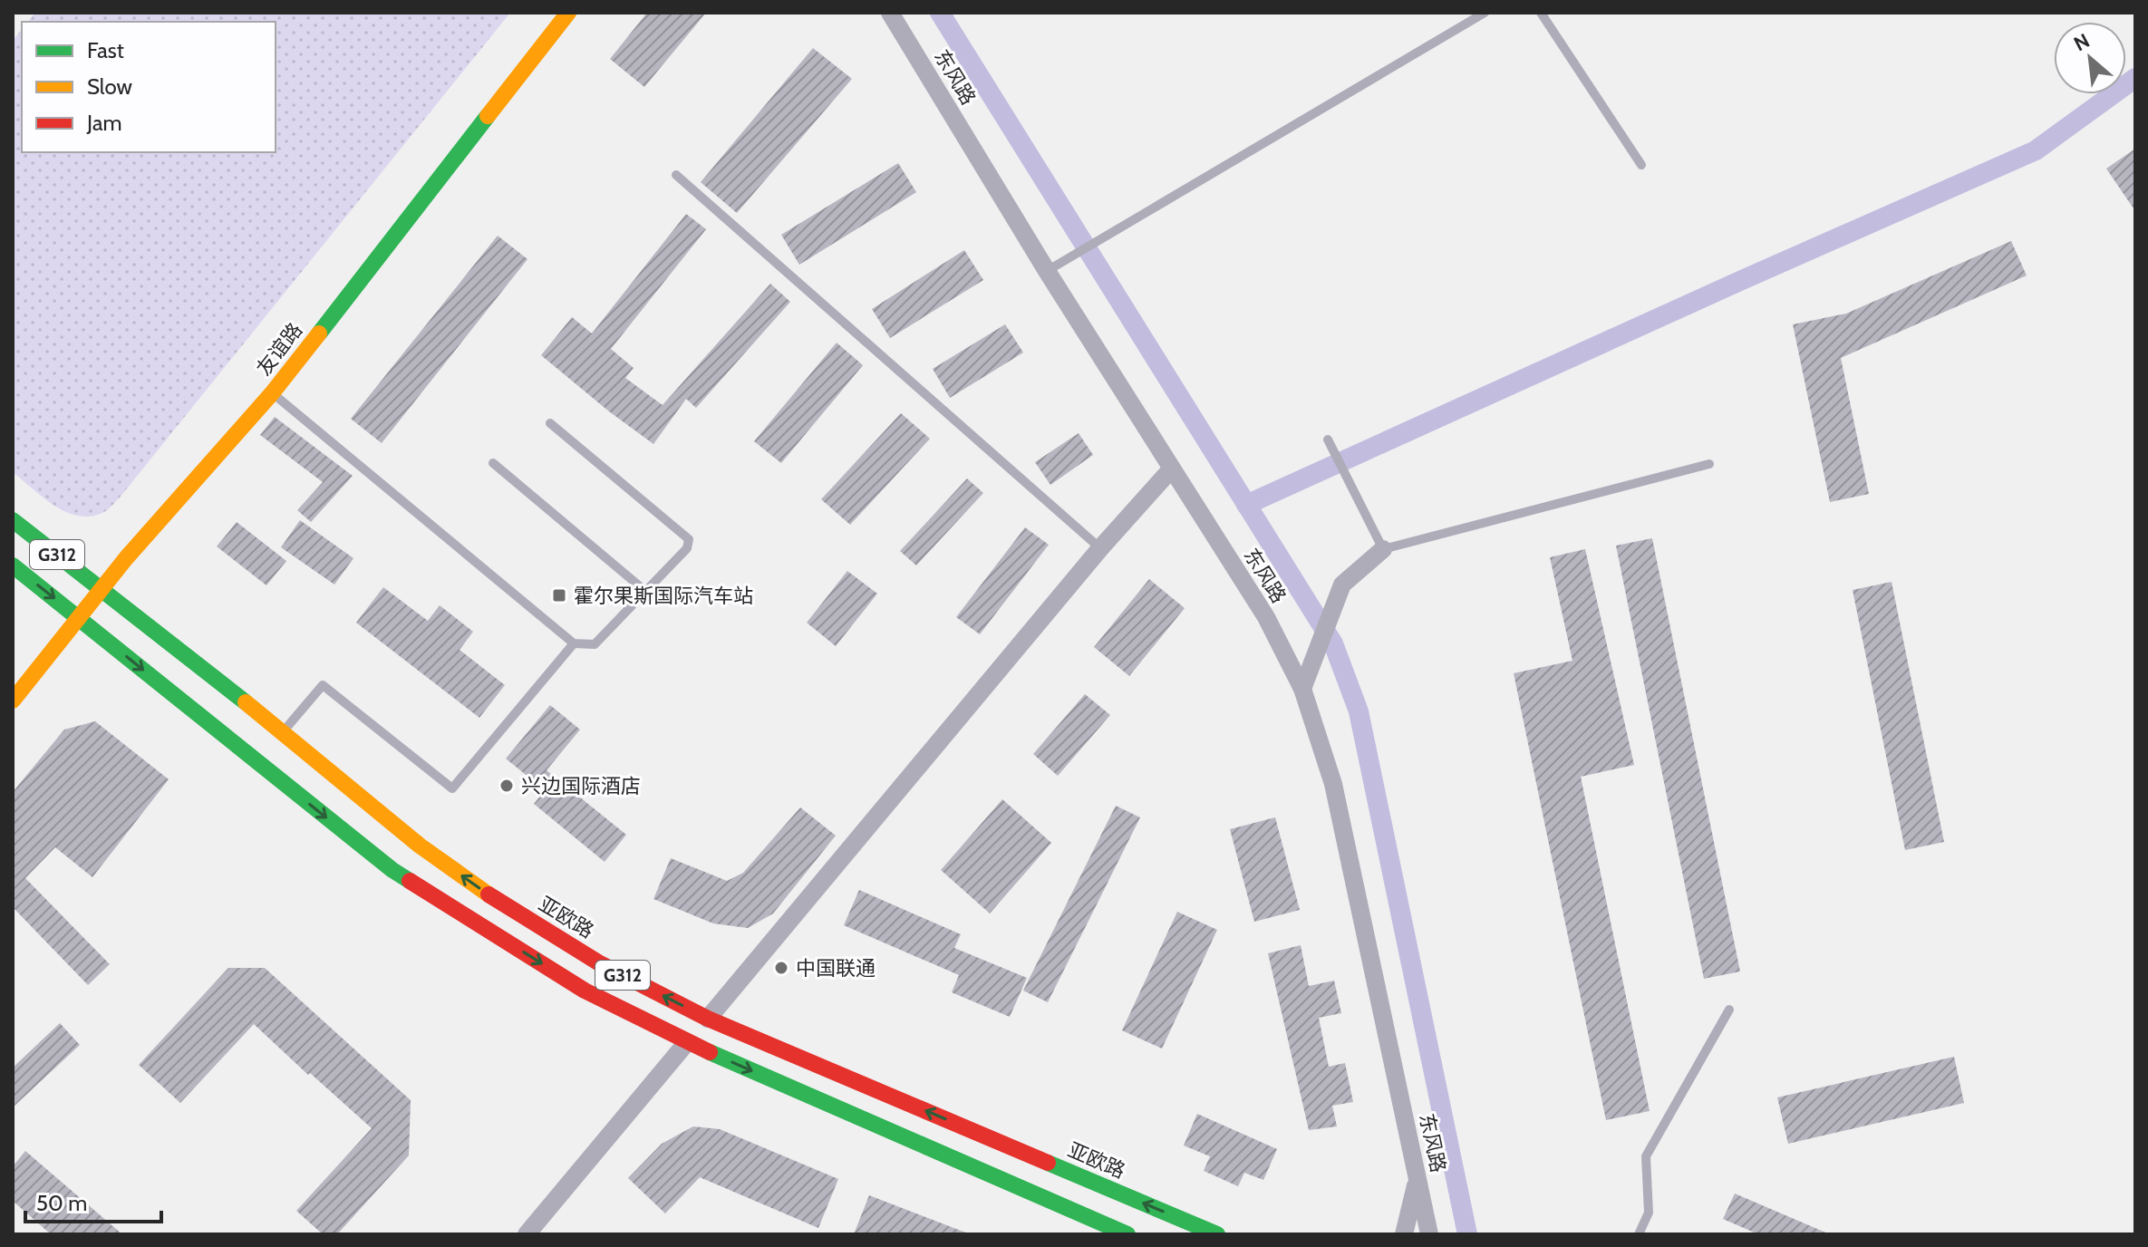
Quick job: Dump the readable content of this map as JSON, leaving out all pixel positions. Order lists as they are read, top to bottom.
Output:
{
  "streets": {
    "main road": ["友谊路", "G312", "亚欧路"],
    "street": ["东风路"]
  },
  "crossings": [
    ["友谊路", "G312"],
    ["友谊路", "亚欧路"]
  ],
  "places": {
    "transit": ["霍尔果斯国际汽车站"],
    "other": ["兴边国际酒店", "中国联通"]
  },
  "legend": ["Fast", "Slow", "Jam"],
  "scale_bar": "50 m",
  "north": "top left"
}
